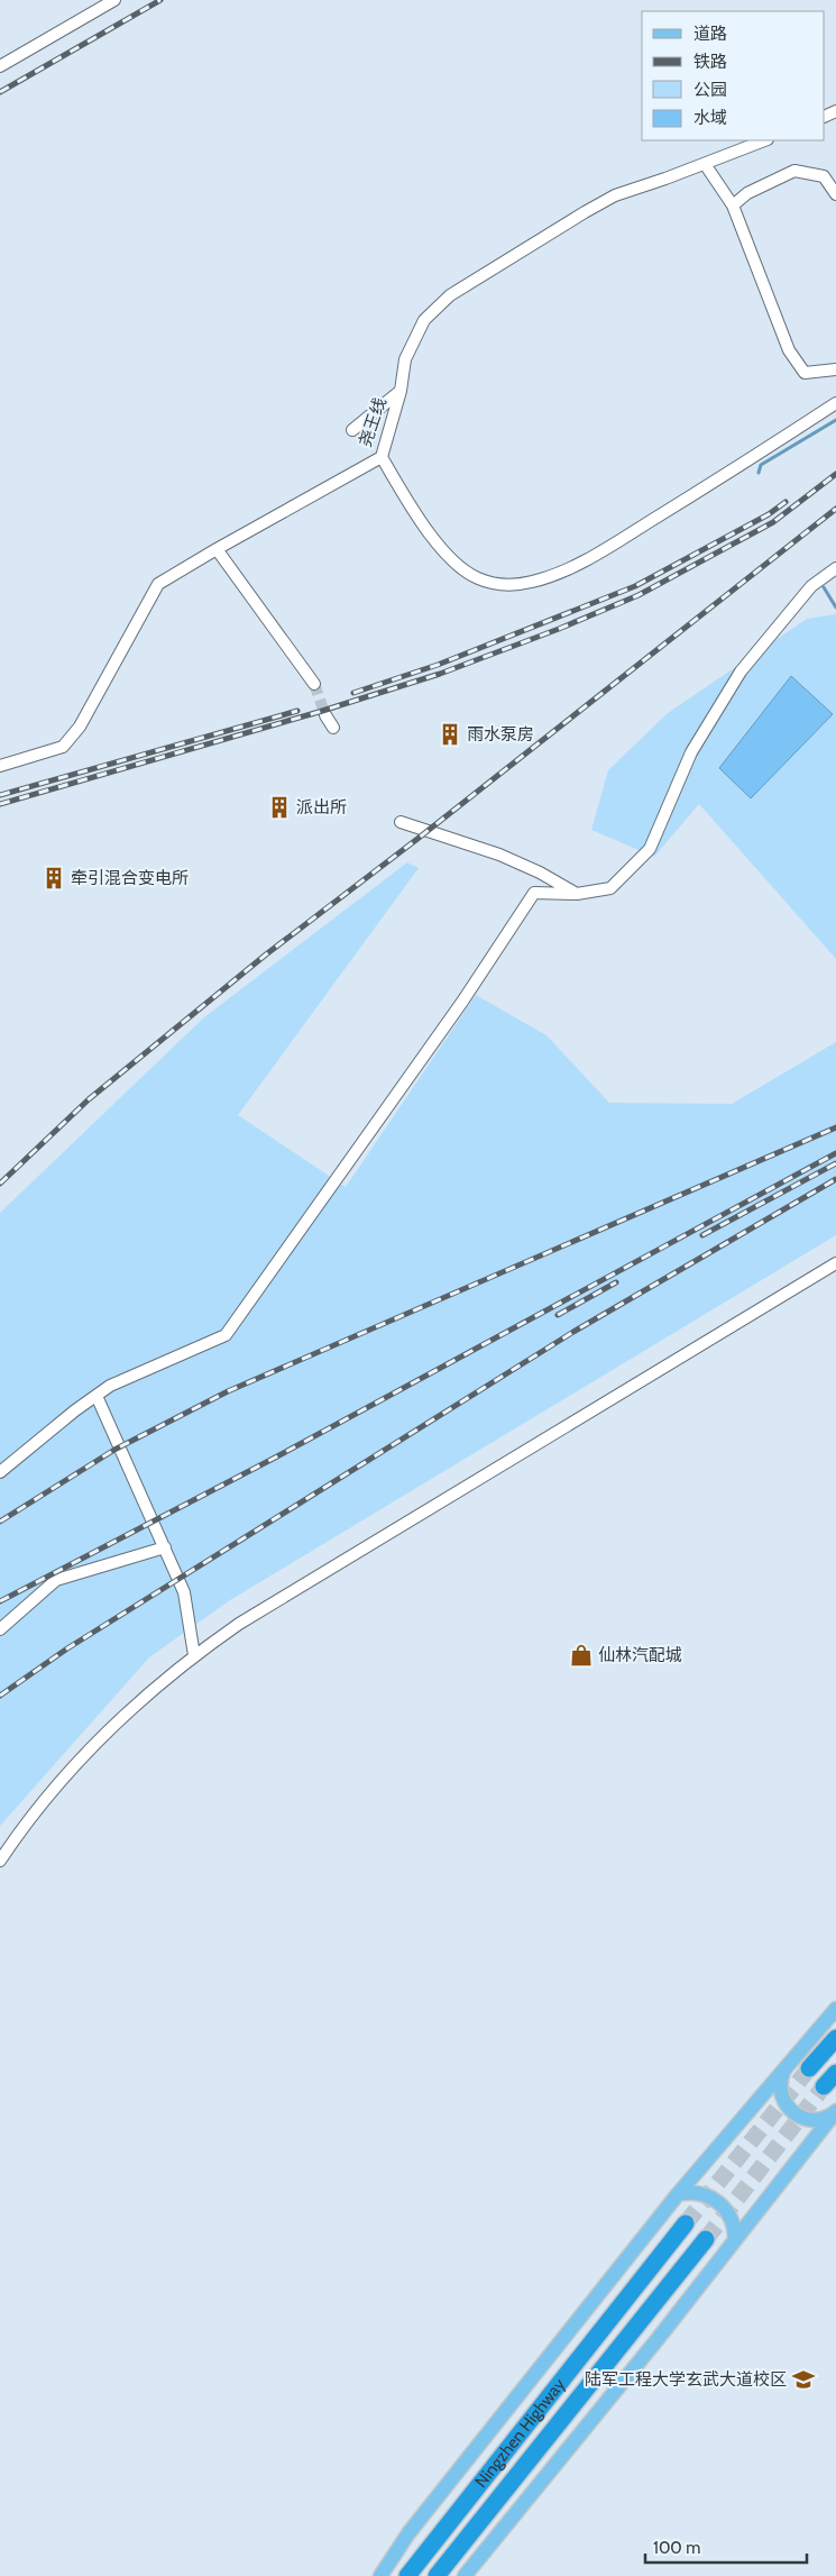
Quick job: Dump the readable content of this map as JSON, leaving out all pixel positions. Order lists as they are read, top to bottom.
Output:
{
  "streets": {
    "street": ["尧王线"]
  },
  "places": {
    "building": ["雨水泵房", "派出所", "牵引混合变电所"],
    "shop": ["仙林汽配城"],
    "school or university": ["陆军工程大学玄武大道校区"]
  },
  "legend": [
    "道路",
    "铁路",
    "公园",
    "水域"
  ],
  "scale_bar": "100 m"
}
